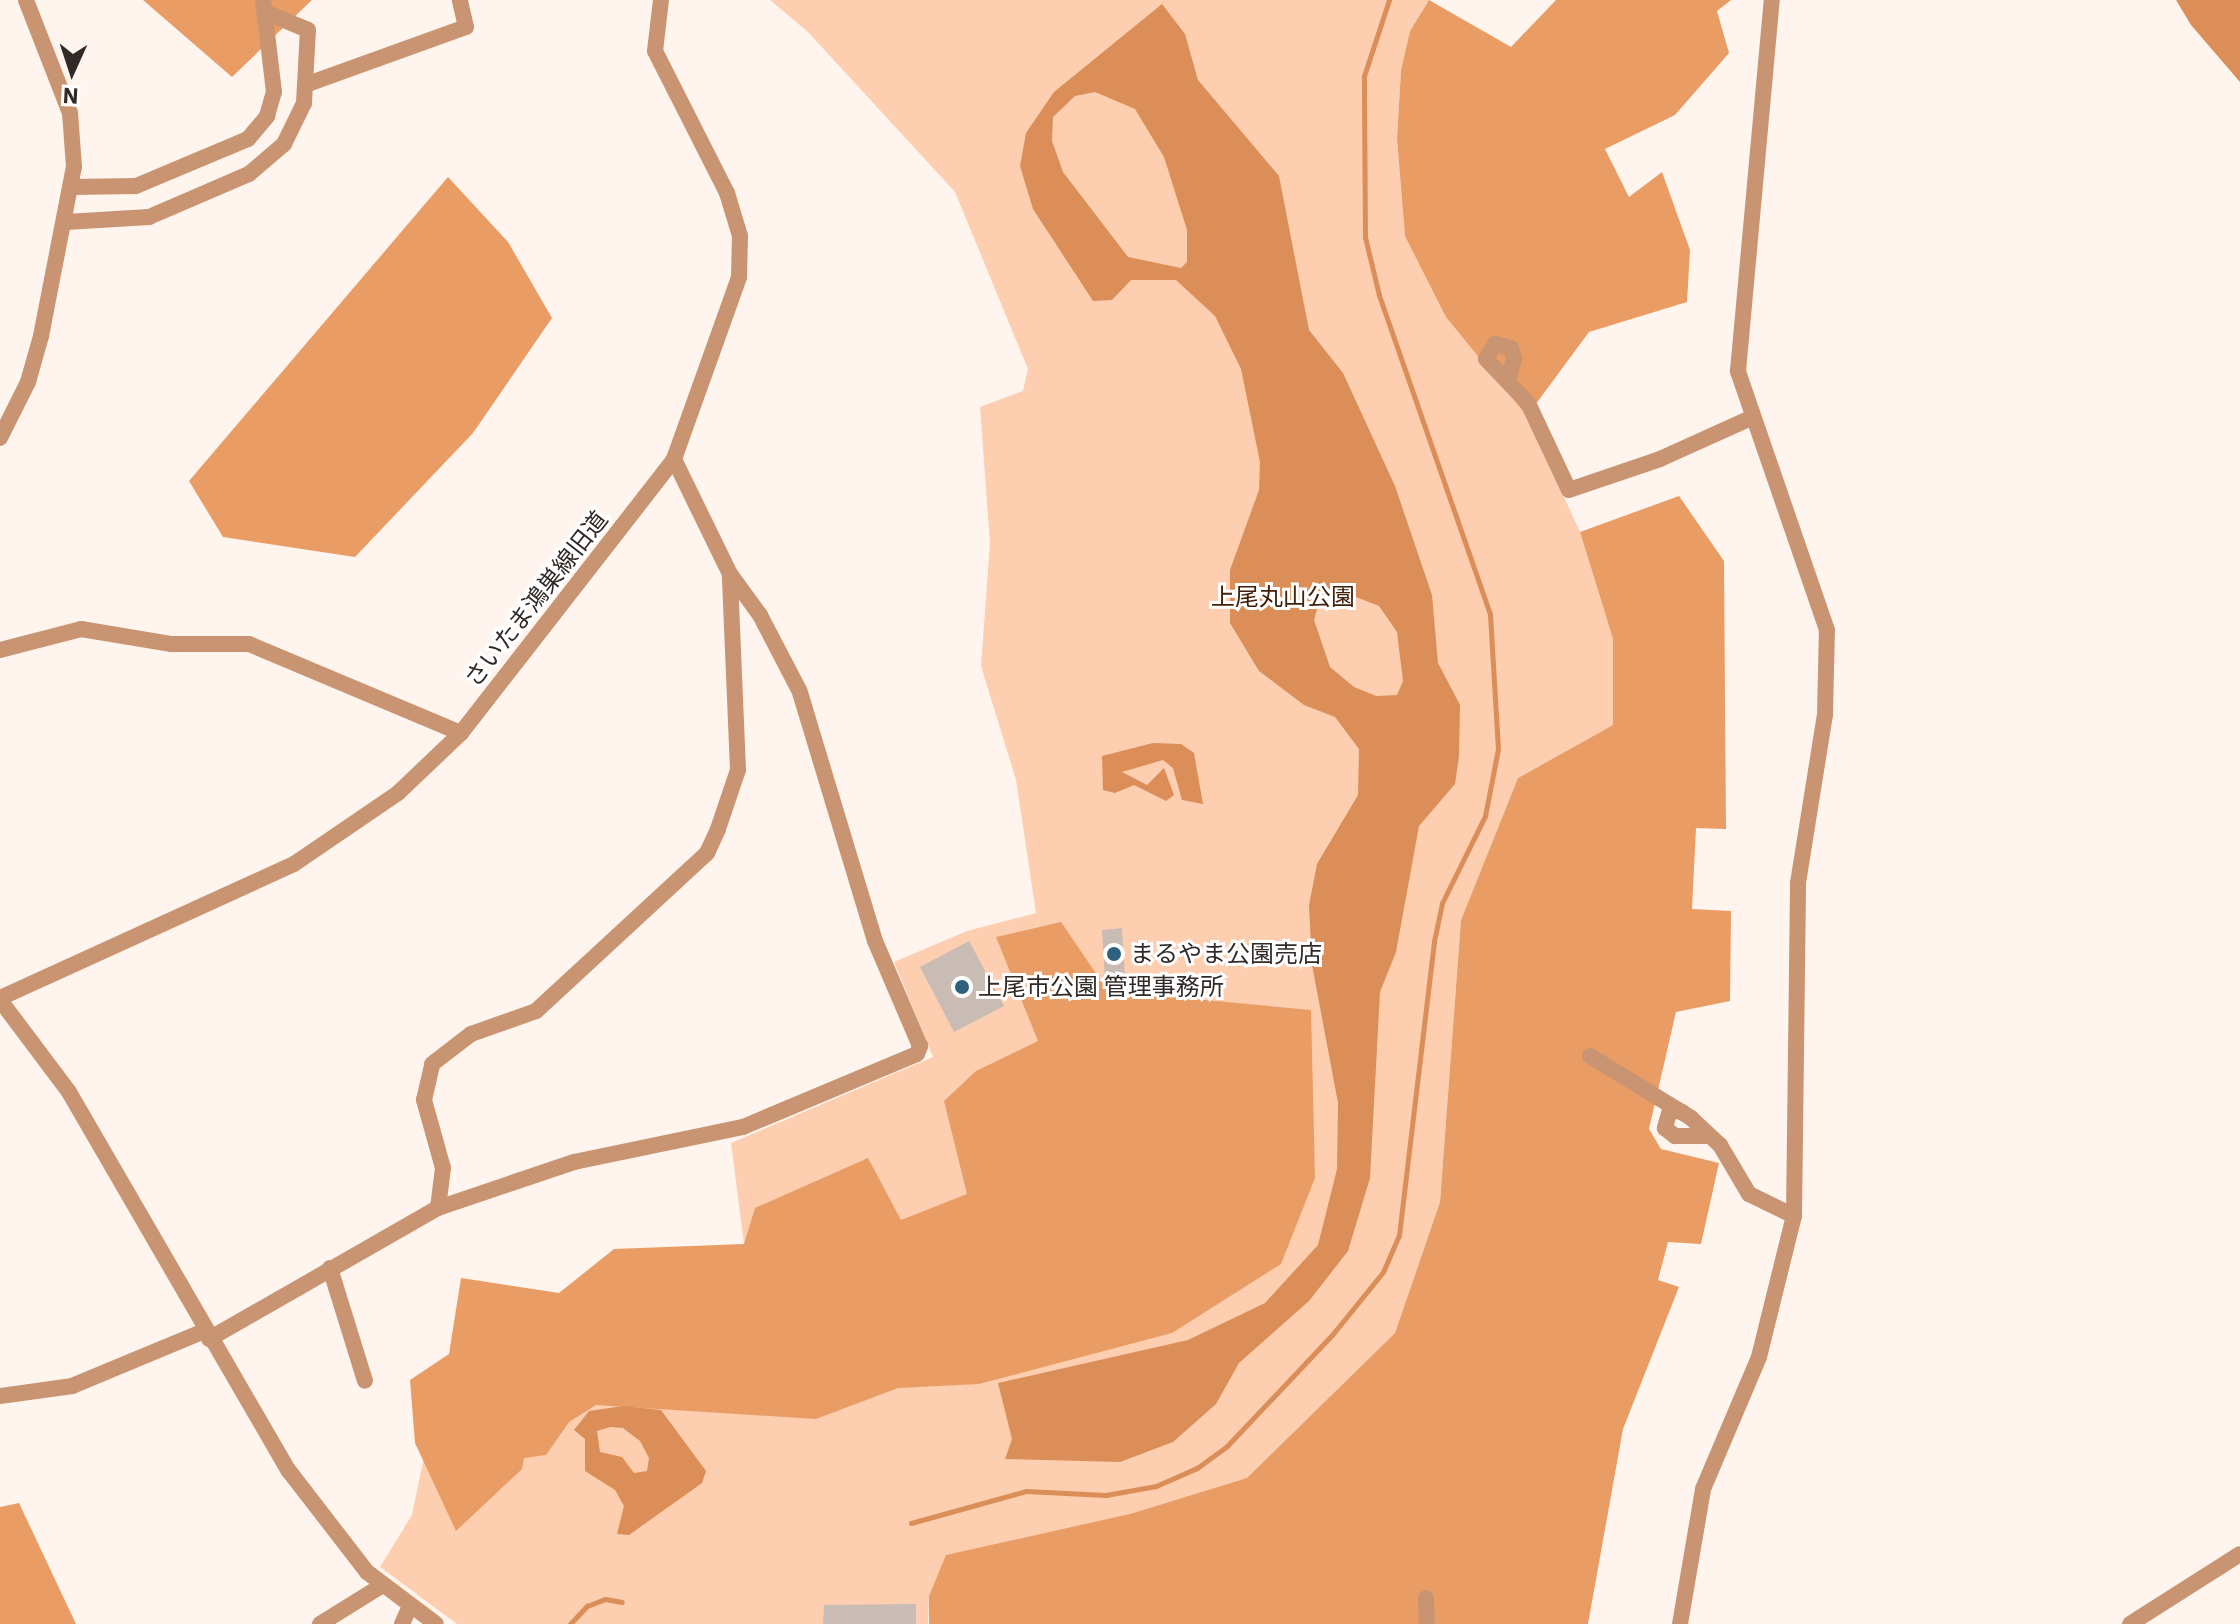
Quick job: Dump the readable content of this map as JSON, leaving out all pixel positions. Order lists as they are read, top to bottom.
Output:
{
  "streets": {
    "street": ["さいたま鴻巣線旧道"]
  },
  "parks": ["上尾丸山公園"],
  "places": ["まるやま公園売店", "上尾市公園 管理事務所"],
  "north": "bottom"
}
